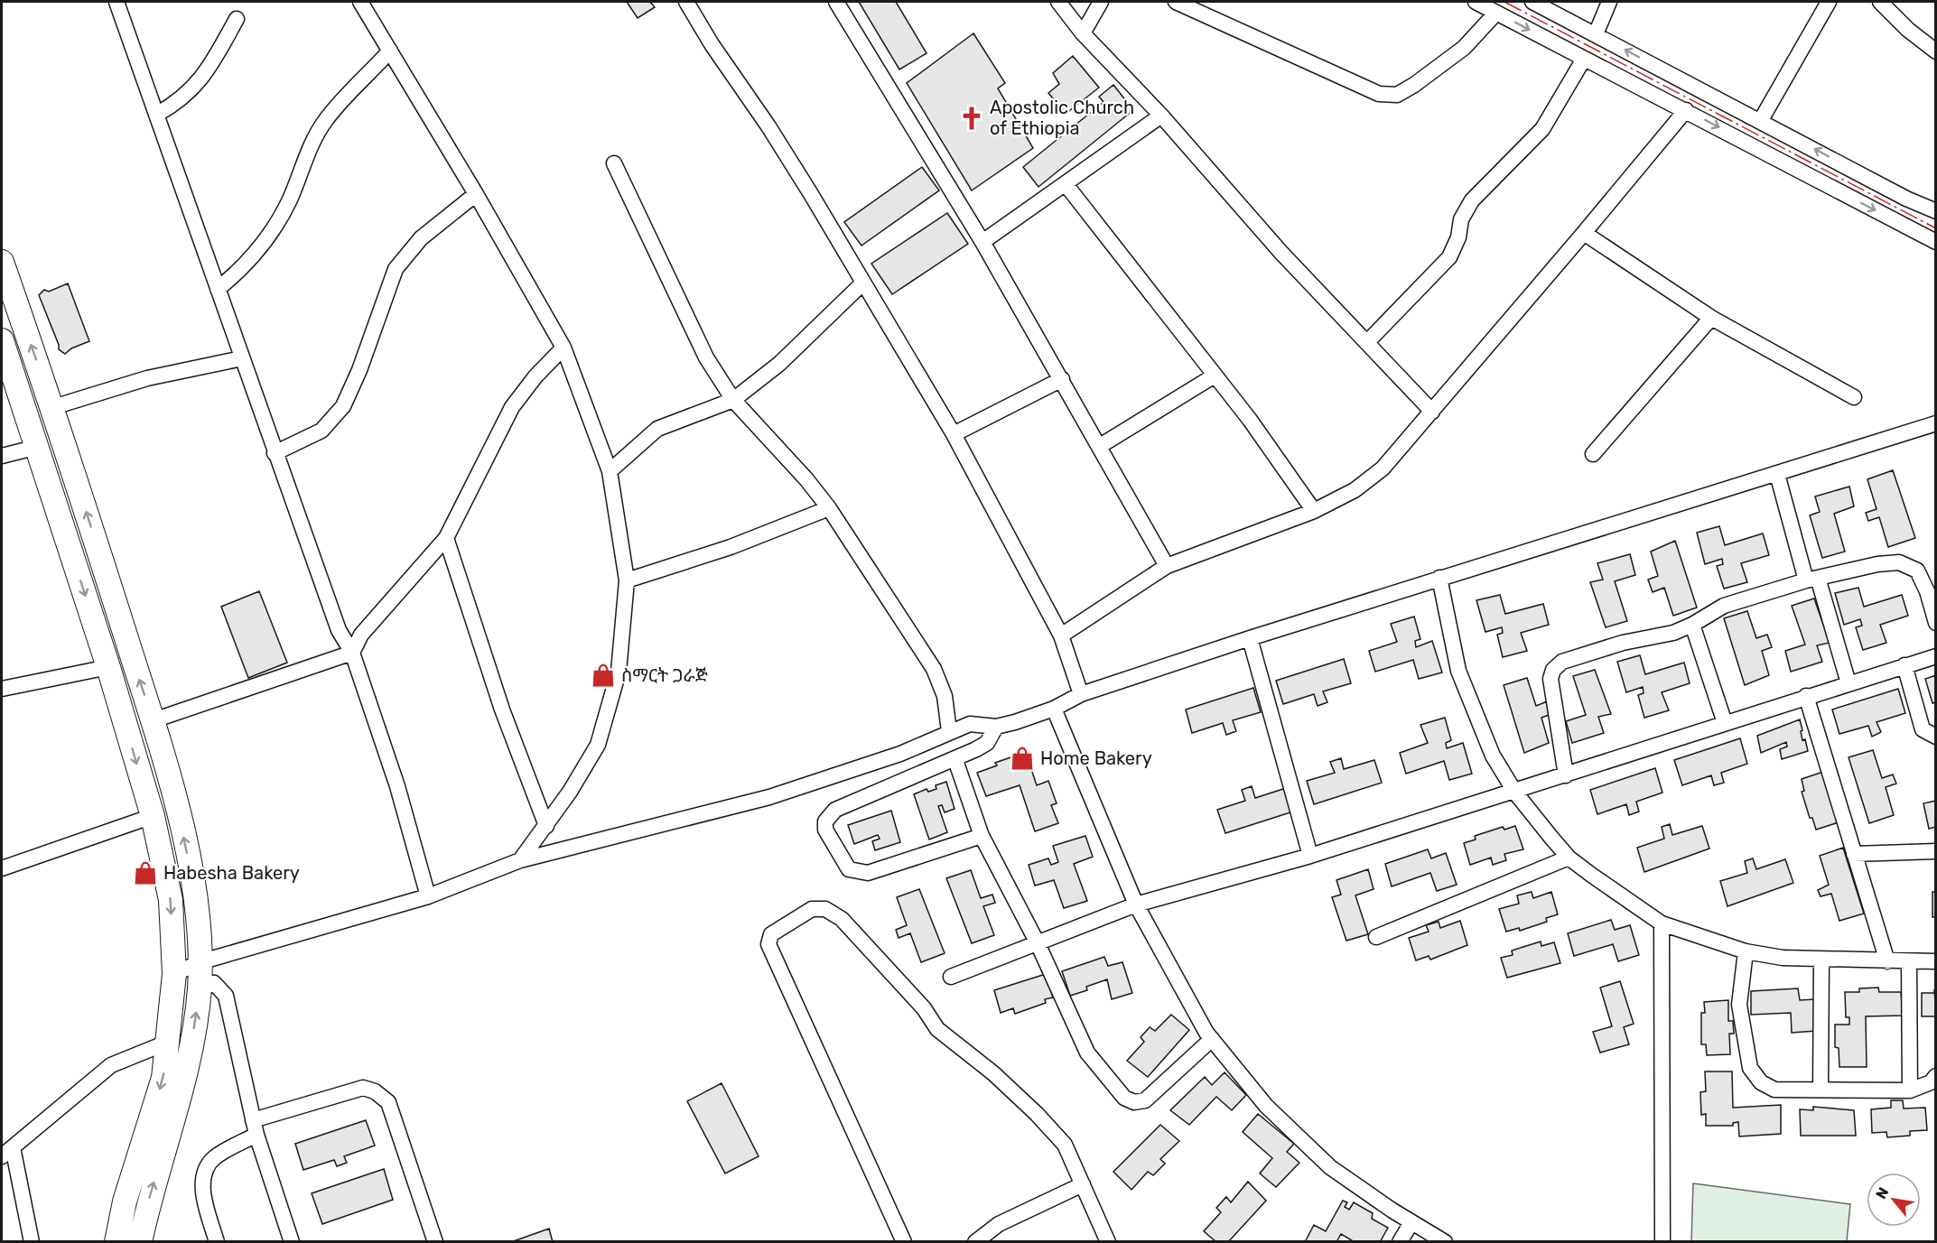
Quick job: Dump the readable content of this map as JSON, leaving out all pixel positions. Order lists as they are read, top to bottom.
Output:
{
  "places": {
    "church": ["Apostolic Church of Ethiopia"],
    "shop": ["ስማርት ጋራጅ", "Home Bakery", "Habesha Bakery"]
  },
  "north": "top left"
}
